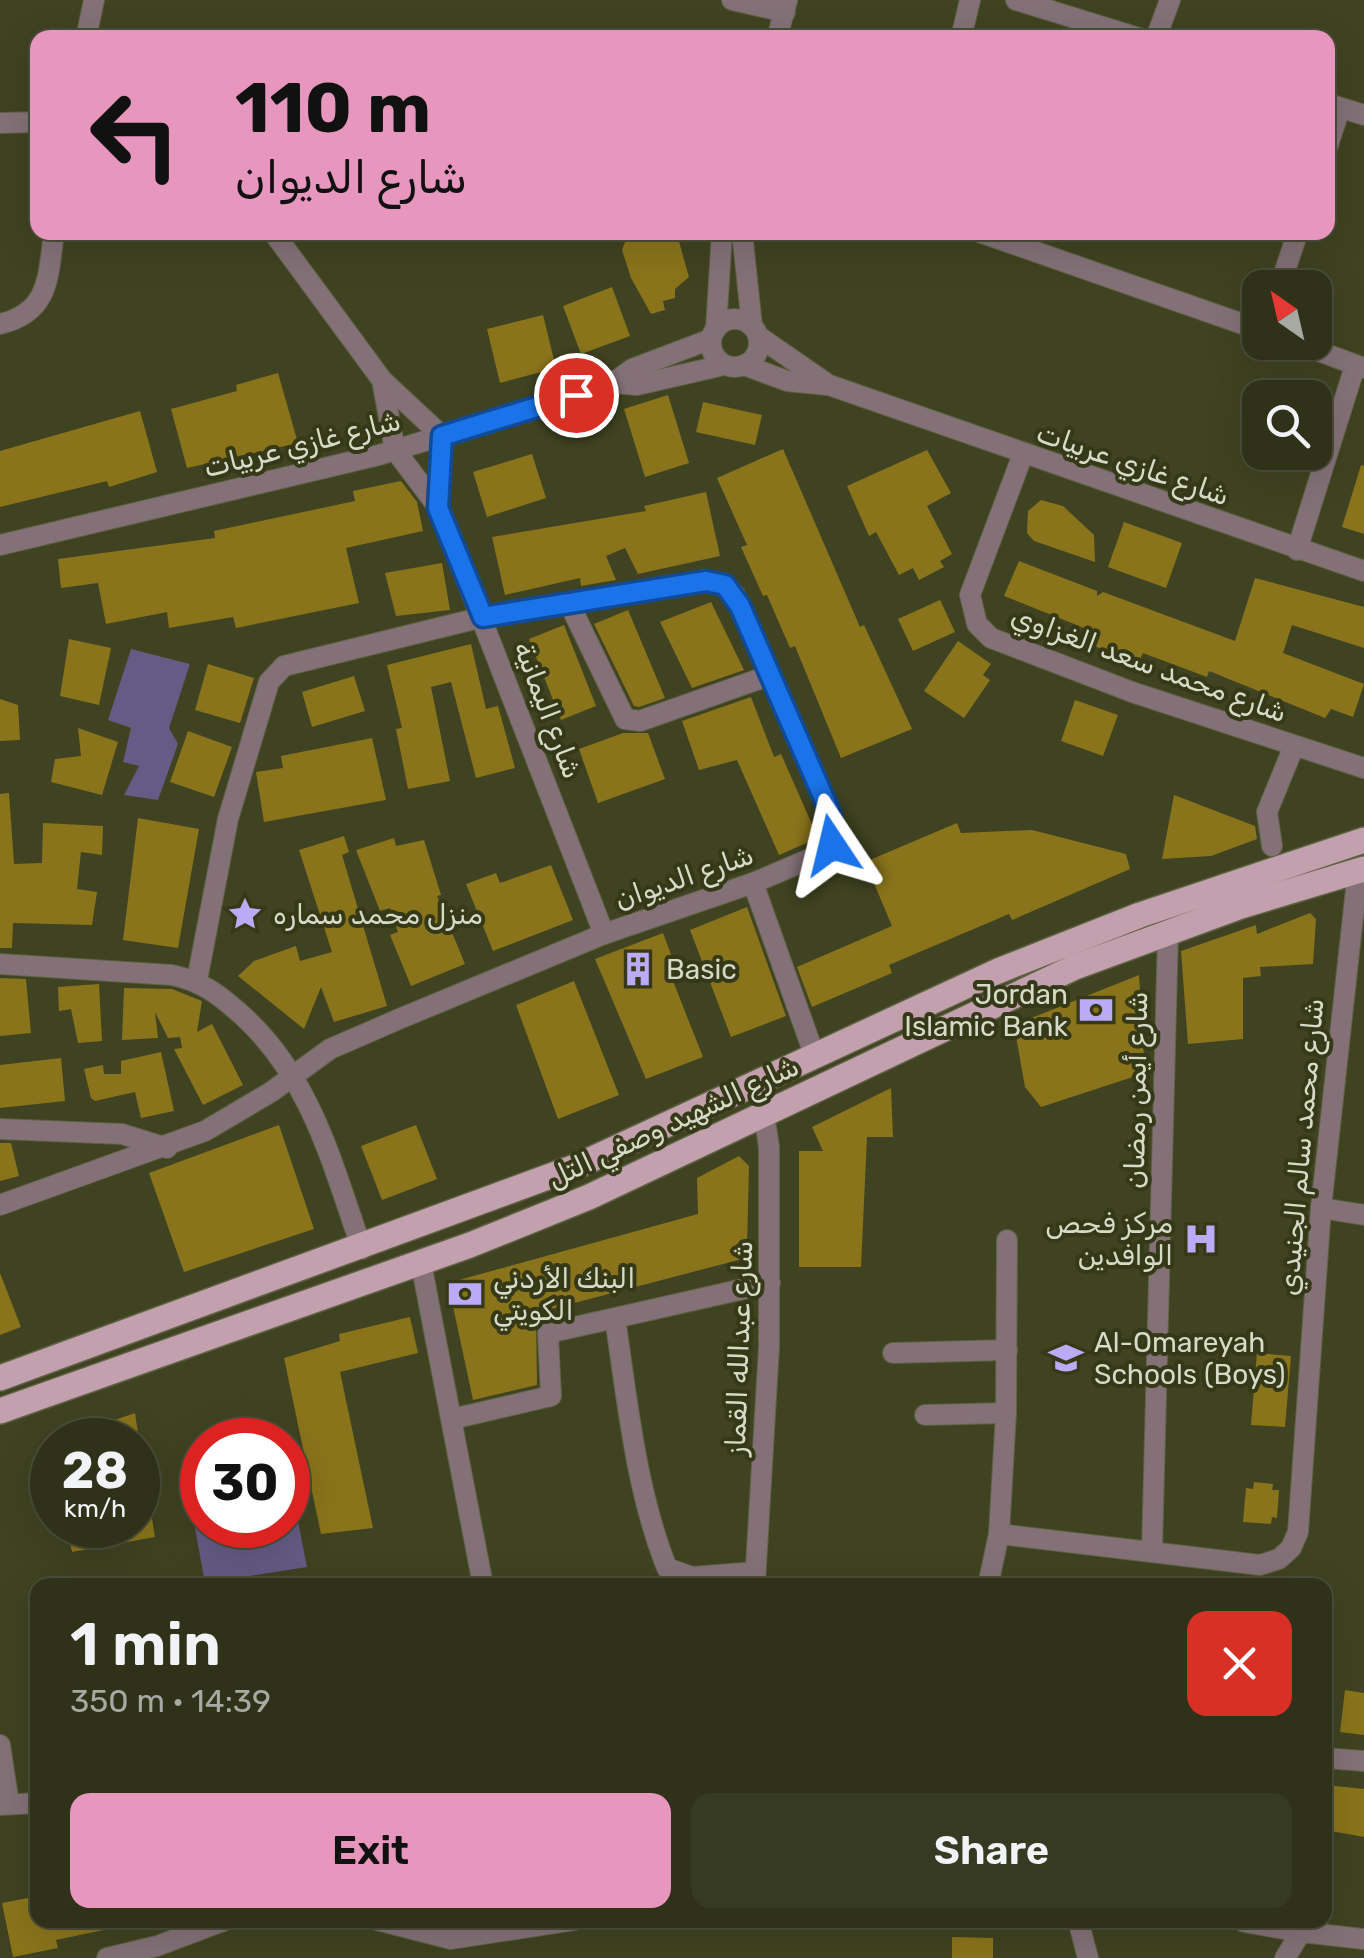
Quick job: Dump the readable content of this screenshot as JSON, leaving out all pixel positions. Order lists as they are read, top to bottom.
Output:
{
  "streets": {
    "main road": ["شارع الشهيد وصفي التل"],
    "street": [
      "شارع غازي عربيات",
      "شارع محمد سعد الغزاوي",
      "شارع اليمانية",
      "شارع الديوان",
      "شارع أيمن رمضان",
      "شارع محمد سالم الجنيدي",
      "شارع عبدالله القماز"
    ]
  },
  "crossings": [
    ["شارع غازي عربيات", "شارع محمد سعد الغزاوي"],
    ["شارع غازي عربيات", "شارع اليمانية"],
    ["شارع اليمانية", "شارع الديوان"],
    ["شارع أيمن رمضان", "شارع الشهيد وصفي التل"],
    ["شارع أيمن رمضان", "شارع محمد سالم الجنيدي"],
    ["شارع الشهيد وصفي التل", "شارع محمد سالم الجنيدي"],
    ["شارع الشهيد وصفي التل", "شارع عبدالله القماز"]
  ],
  "places": {
    "place": ["منزل محمد سماره"],
    "building": ["Basic"],
    "bank": ["Jordan Islamic Bank", "البنك الأردني الكويتي"],
    "hospital": ["مركز فحص الوافدين"],
    "school or university": ["Al-Omareyah Schools (Boys)"]
  },
  "north": "top left",
  "page": {
    "turn": ["110 m", "شارع الديوان"],
    "speed": "28 km/h",
    "limit": "30",
    "heading": ["1 min", "350 m · 14:39"],
    "buttons": ["Exit", "Share"]
  }
}
